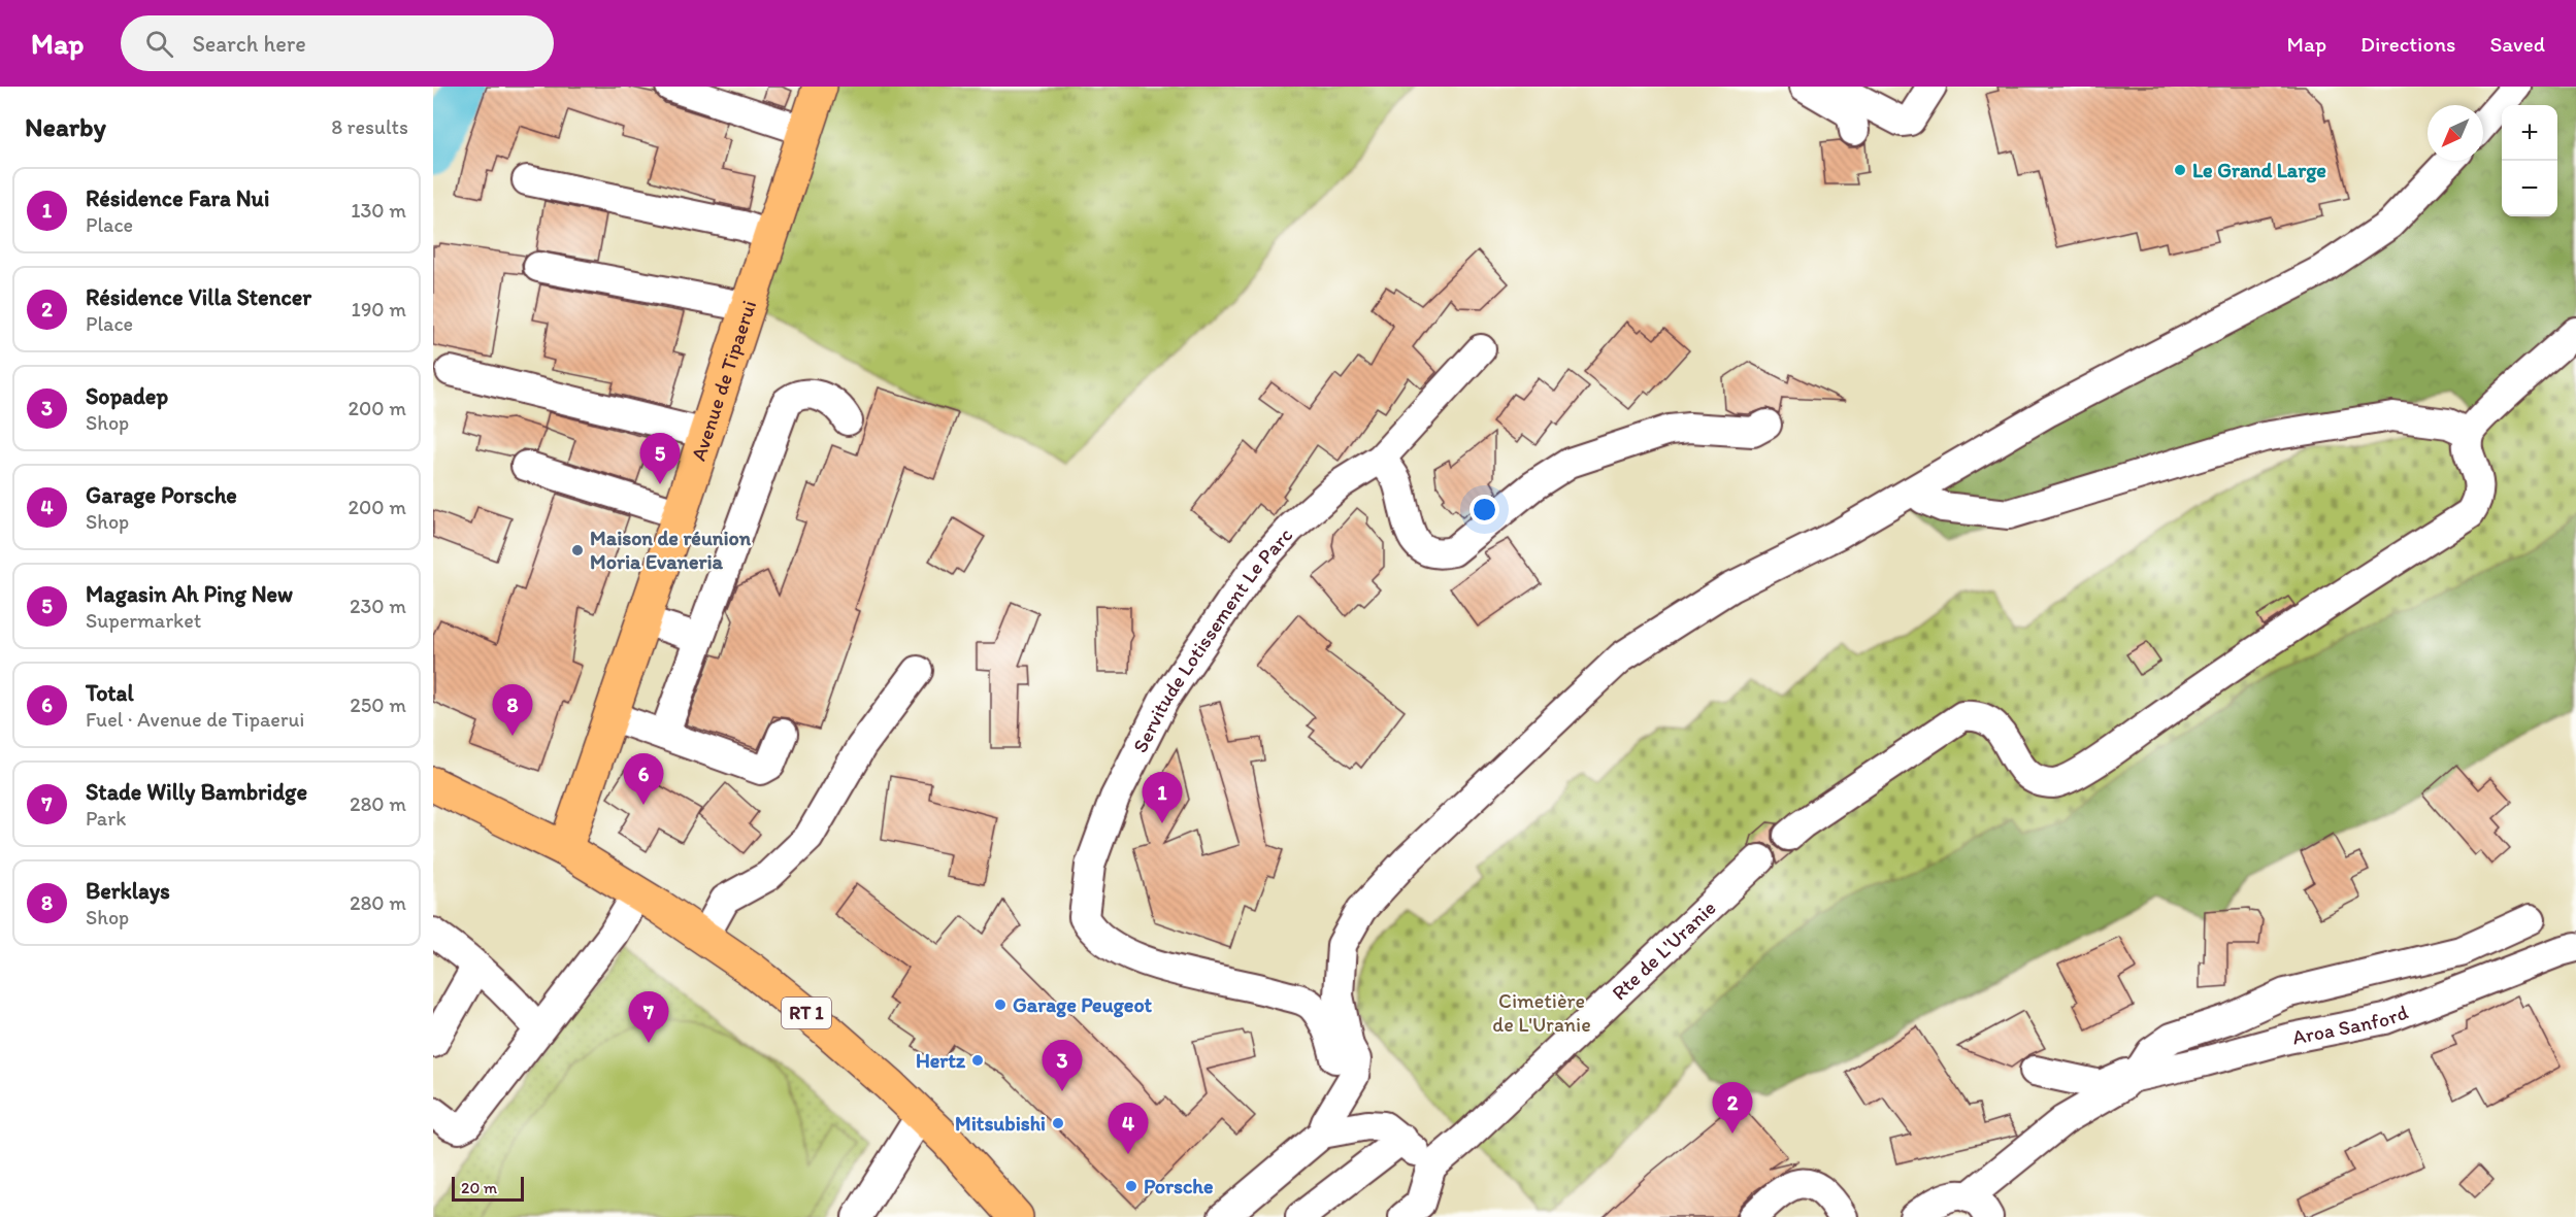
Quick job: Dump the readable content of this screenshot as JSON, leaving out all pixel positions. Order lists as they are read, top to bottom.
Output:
{
  "streets": {
    "main road": ["Avenue de Tipaerui", "RT 1"],
    "street": ["Servitude Lotissement Le Parc", "Rte de L'Uranie", "Aroa Sanford"]
  },
  "crossings": [
    ["Avenue de Tipaerui", "RT 1"]
  ],
  "parks": ["Cimetière de L'Uranie"],
  "places": [
    "Le Grand Large",
    "Maison de réunion Moria Evaneria",
    "Garage Peugeot",
    "Hertz",
    "Mitsubishi",
    "Porsche"
  ],
  "scale_bar": "20 m",
  "north": "bottom left",
  "page": {
    "header": "Map",
    "search": "Search here",
    "nav": ["Map", "Directions", "Saved"],
    "heading": ["Nearby", "8 results"],
    "map_buttons": ["+", "−"],
    "list": [
      {
        "mark": "1",
        "name": "Résidence Fara Nui",
        "note": "Place",
        "value": "130 m"
      },
      {
        "mark": "2",
        "name": "Résidence Villa Stencer",
        "note": "Place",
        "value": "190 m"
      },
      {
        "mark": "3",
        "name": "Sopadep",
        "note": "Shop",
        "value": "200 m"
      },
      {
        "mark": "4",
        "name": "Garage Porsche",
        "note": "Shop",
        "value": "200 m"
      },
      {
        "mark": "5",
        "name": "Magasin Ah Ping New",
        "note": "Supermarket",
        "value": "230 m"
      },
      {
        "mark": "6",
        "name": "Total",
        "note": "Fuel · Avenue de Tipaerui",
        "value": "250 m"
      },
      {
        "mark": "7",
        "name": "Stade Willy Bambridge",
        "note": "Park",
        "value": "280 m"
      },
      {
        "mark": "8",
        "name": "Berklays",
        "note": "Shop",
        "value": "280 m"
      }
    ],
    "pins": [
      "5",
      "8",
      "6",
      "1",
      "7",
      "3",
      "2",
      "4"
    ],
    "scale": "20 m"
  }
}
